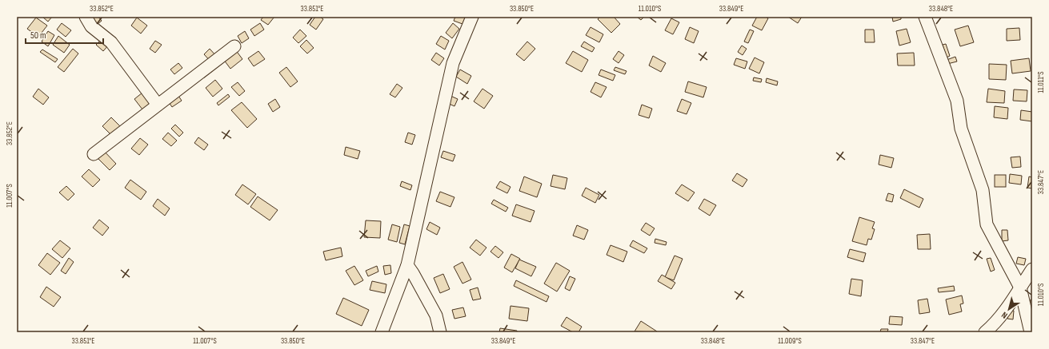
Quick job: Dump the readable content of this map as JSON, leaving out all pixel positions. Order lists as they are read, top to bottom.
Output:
{
  "scale_bar": "50 m",
  "north": "bottom left",
  "coordinates": [
    "33.852°E",
    "33.851°E",
    "33.850°E",
    "11.010°S",
    "33.849°E",
    "33.848°E",
    "11.011°S",
    "33.847°E",
    "11.007°S",
    "11.009°S"
  ]
}
